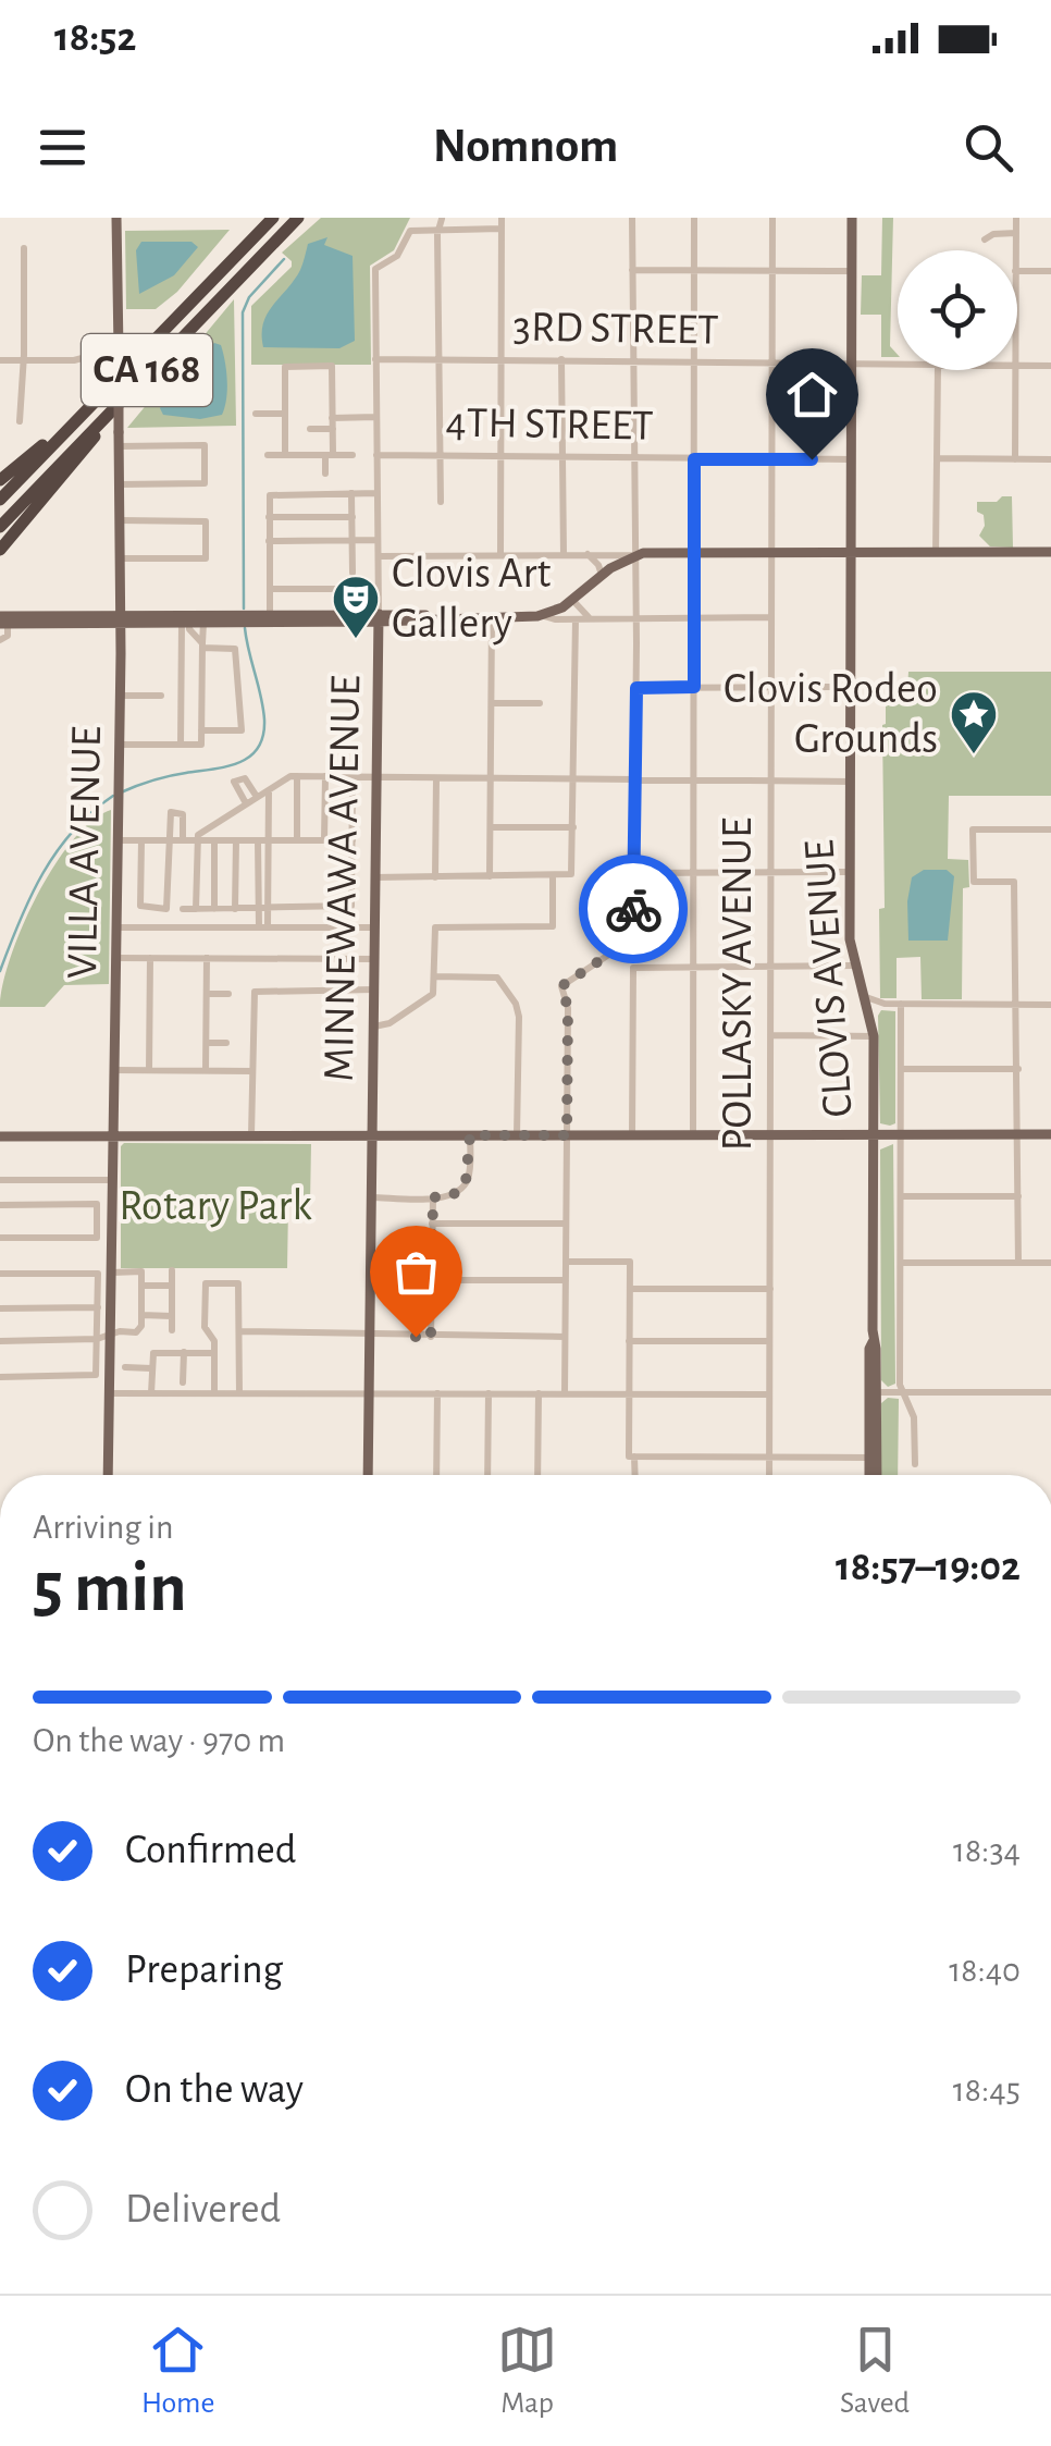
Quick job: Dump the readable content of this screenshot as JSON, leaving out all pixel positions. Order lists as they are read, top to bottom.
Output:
{
  "streets": {
    "highway": ["CA 168"],
    "main road": ["VILLA AVENUE", "MINNEWAWA AVENUE", "CLOVIS AVENUE"],
    "street": ["3RD STREET", "4TH STREET", "POLLASKY AVENUE"]
  },
  "crossings": [
    ["3RD STREET", "MINNEWAWA AVENUE"],
    ["3RD STREET", "CLOVIS AVENUE"],
    ["3RD STREET", "POLLASKY AVENUE"],
    ["4TH STREET", "MINNEWAWA AVENUE"],
    ["4TH STREET", "CLOVIS AVENUE"],
    ["4TH STREET", "POLLASKY AVENUE"]
  ],
  "parks": ["Rotary Park"],
  "places": {
    "theatre": ["Clovis Art Gallery"],
    "place": ["Clovis Rodeo Grounds"]
  },
  "page": {
    "status": "18:52",
    "header": "Nomnom",
    "heading": ["5 min", "Arriving in", "18:57–19:02"],
    "bar": "On the way · 970 m",
    "list": [
      ["Confirmed", "18:34"],
      ["Preparing", "18:40"],
      ["On the way", "18:45"],
      "Delivered"
    ],
    "tabs": ["Home", "Map", "Saved"]
  }
}
